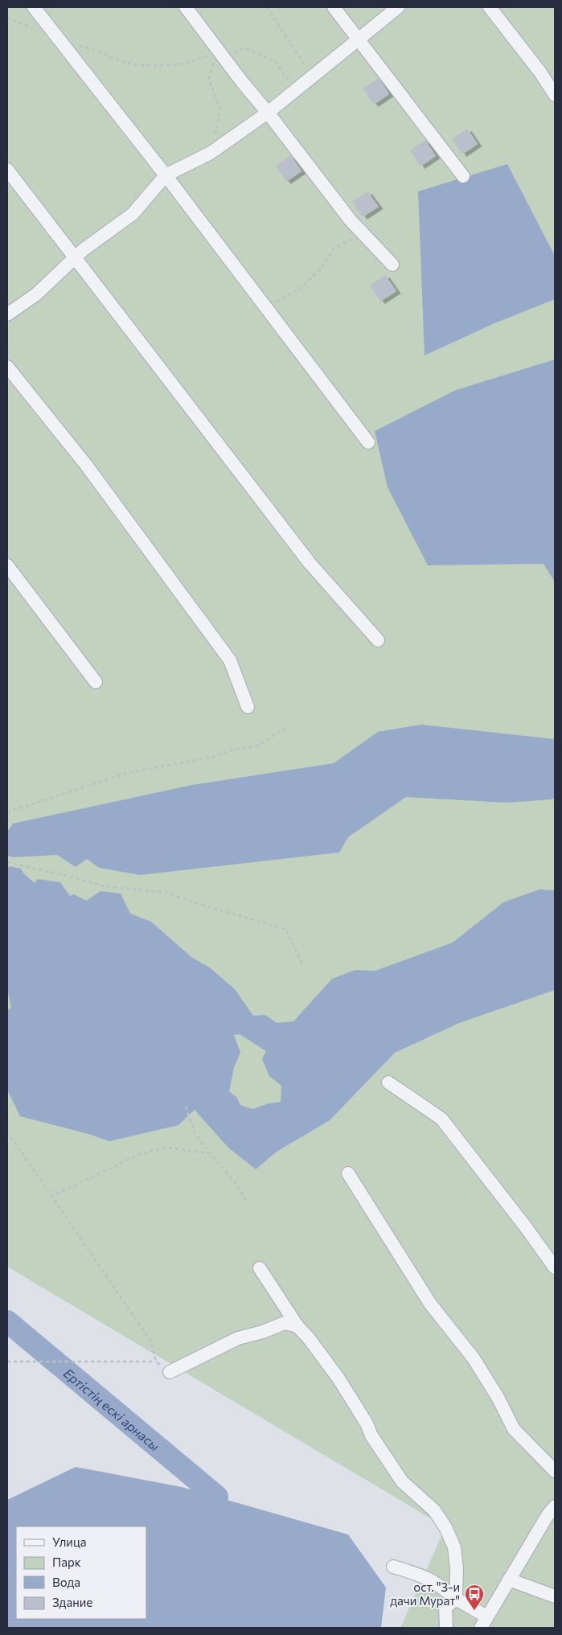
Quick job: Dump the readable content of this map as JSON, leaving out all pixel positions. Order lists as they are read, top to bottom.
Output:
{
  "water": ["Ертістің ескі арнасы"],
  "places": {
    "bus stop": ["ост. \"3-и дачи Мурат\""]
  },
  "legend": [
    "Улица",
    "Парк",
    "Вода",
    "Здание"
  ]
}
